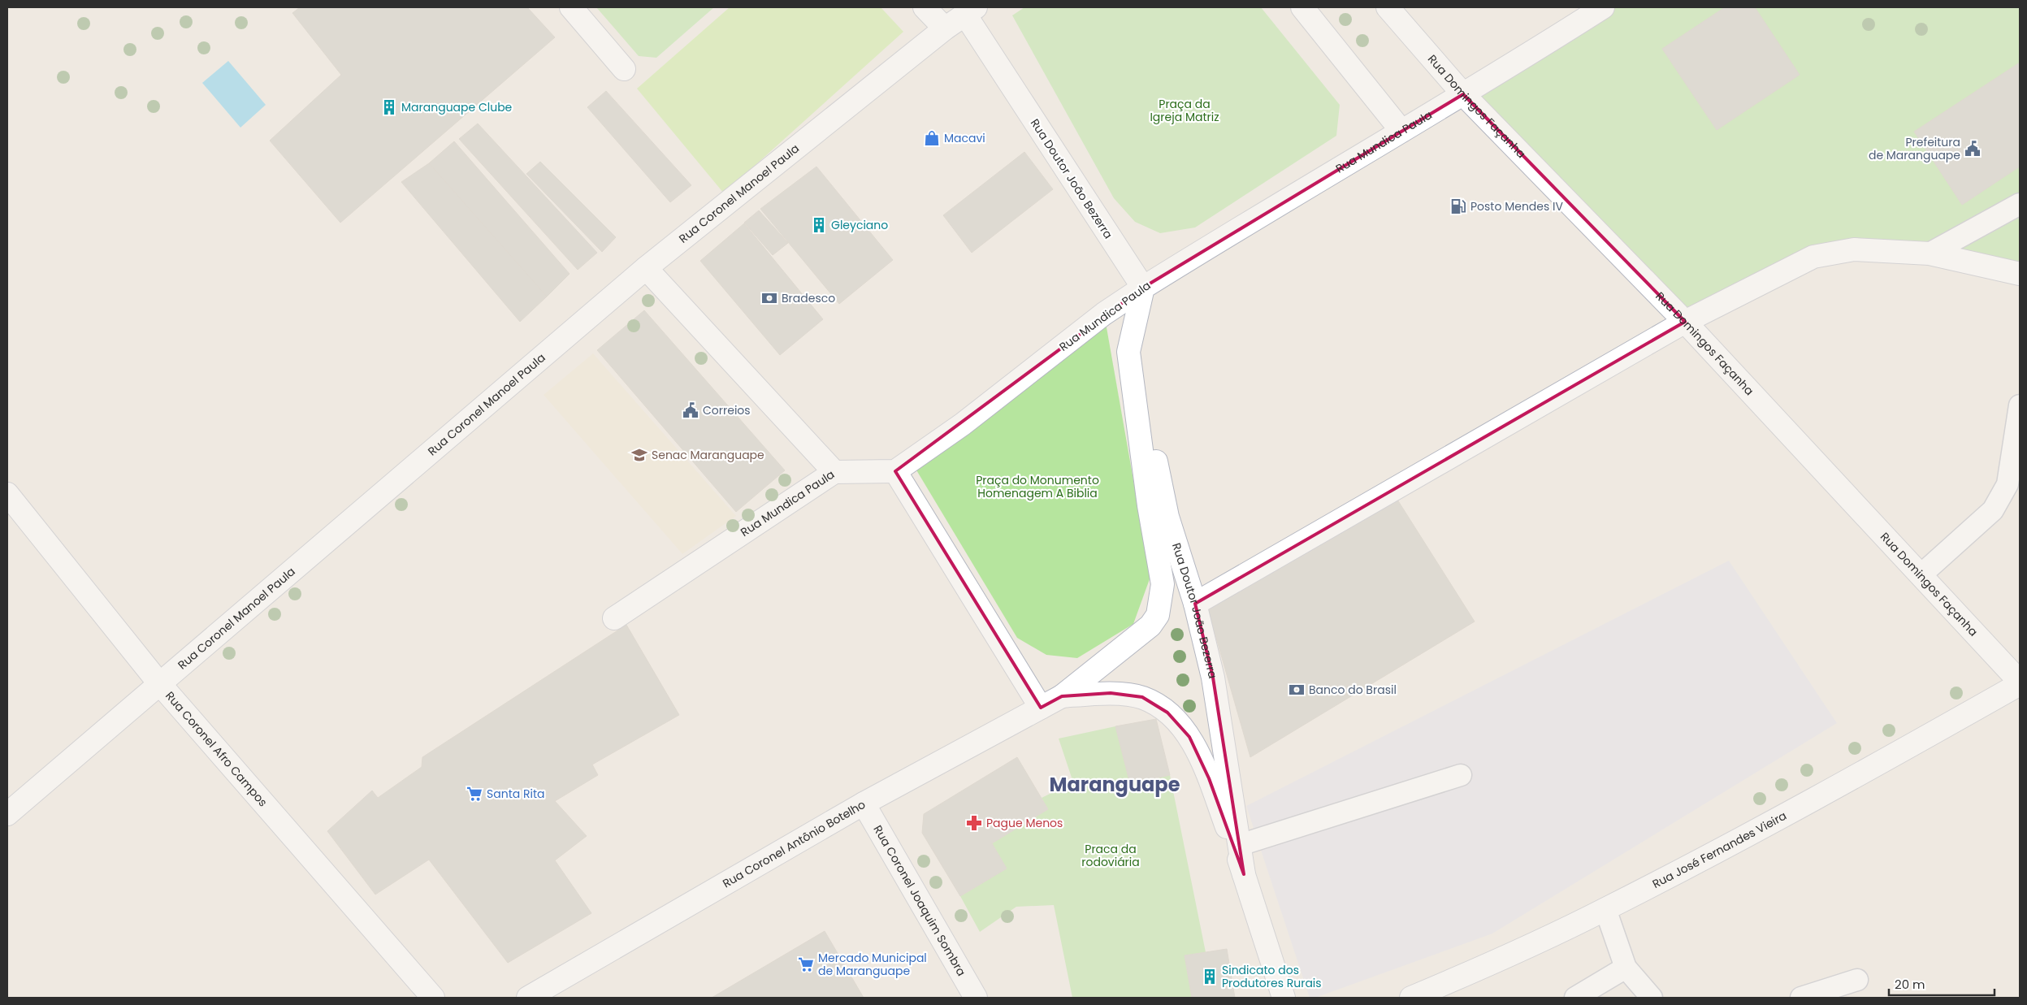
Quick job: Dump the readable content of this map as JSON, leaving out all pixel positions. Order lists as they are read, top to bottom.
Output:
{
  "streets": {
    "street": [
      "Rua Domingos Façanha",
      "Rua Mundica Paula",
      "Rua Doutor João Bezerra",
      "Rua Coronel Manoel Paula",
      "Rua Coronel Afro Campos",
      "Rua Coronel Antônio Botelho",
      "Rua José Fernandes Vieira",
      "Rua Coronel Joaquim Sombra"
    ]
  },
  "crossings": [
    ["Rua Domingos Façanha", "Rua Mundica Paula"],
    ["Rua Domingos Façanha", "Rua José Fernandes Vieira"],
    ["Rua Mundica Paula", "Rua Doutor João Bezerra"],
    ["Rua Doutor João Bezerra", "Rua Coronel Manoel Paula"],
    ["Rua Doutor João Bezerra", "Rua Coronel Antônio Botelho"],
    ["Rua Coronel Manoel Paula", "Rua Coronel Afro Campos"],
    ["Rua Coronel Antônio Botelho", "Rua Coronel Joaquim Sombra"]
  ],
  "districts": ["Maranguape"],
  "parks": ["Praça da Igreja Matriz", "Praça do Monumento Homenagem A Biblia", "Praca da rodoviária"],
  "places": {
    "building": ["Maranguape Clube", "Gleyciano", "Sindicato dos Produtores Rurais"],
    "shop": ["Macavi"],
    "public building": ["Prefeitura de Maranguape", "Correios"],
    "fuel station": ["Posto Mendes IV"],
    "bank": ["Bradesco", "Banco do Brasil"],
    "school or university": ["Senac Maranguape"],
    "supermarket": ["Santa Rita", "Mercado Municipal de Maranguape"],
    "pharmacy": ["Pague Menos"]
  },
  "scale_bar": "20 m"
}
